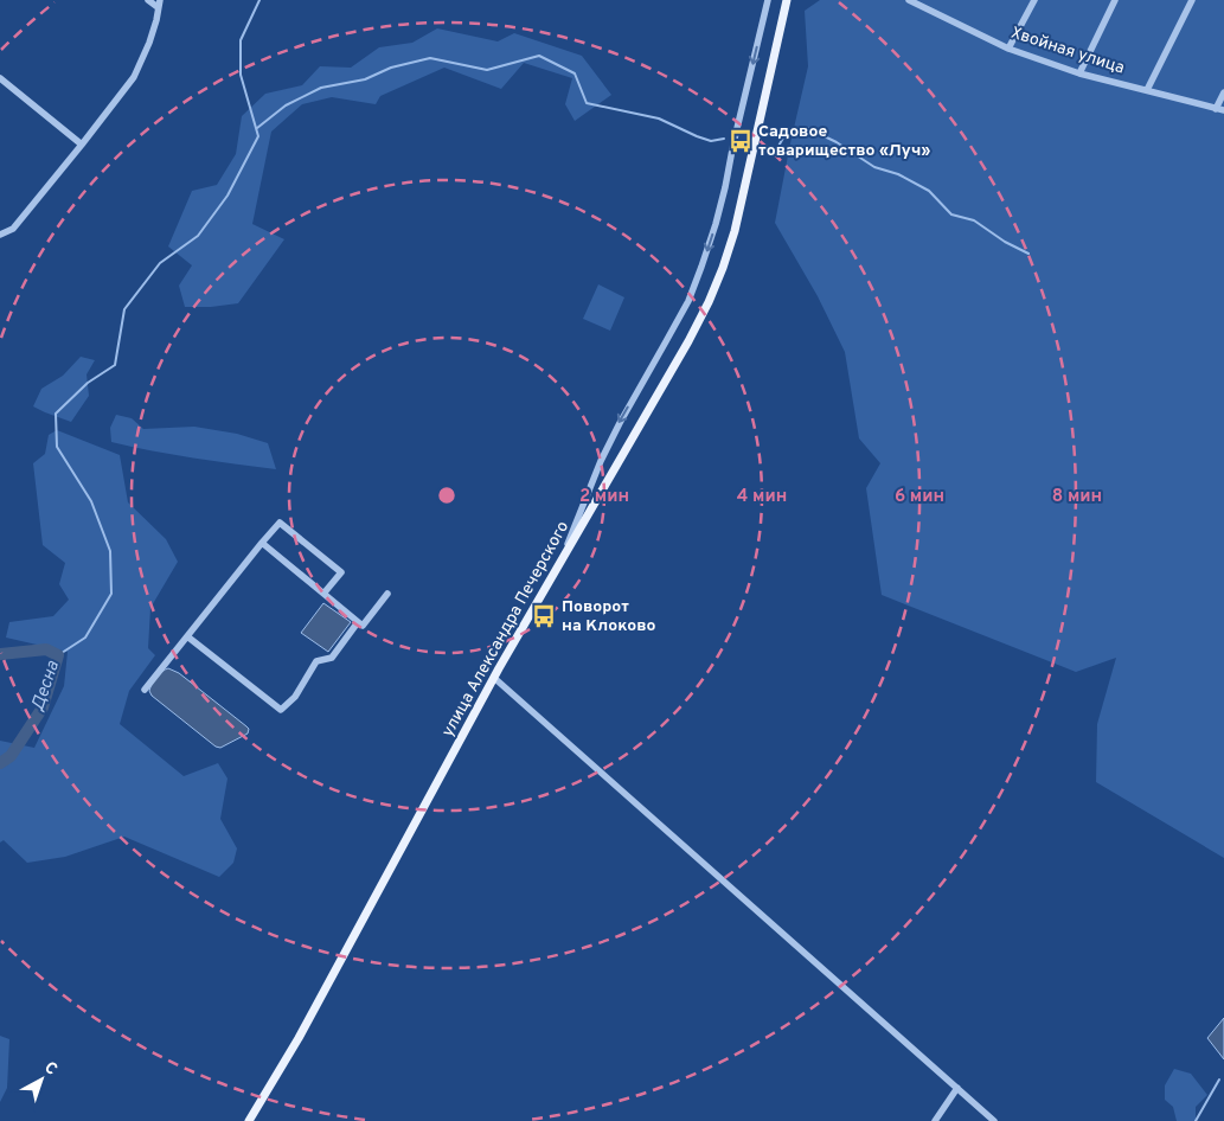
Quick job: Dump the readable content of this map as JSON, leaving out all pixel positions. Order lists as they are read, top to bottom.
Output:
{
  "streets": {
    "main road": ["улица Александра Печерского"],
    "street": ["Хвойная улица"]
  },
  "water": ["Десна"],
  "places": {
    "bus stop": ["Садовое товарищество «Луч»", "Поворот на Клоково"]
  },
  "north": "top right",
  "rings": [
    "2 мин",
    "4 мин",
    "6 мин",
    "8 мин"
  ]
}
